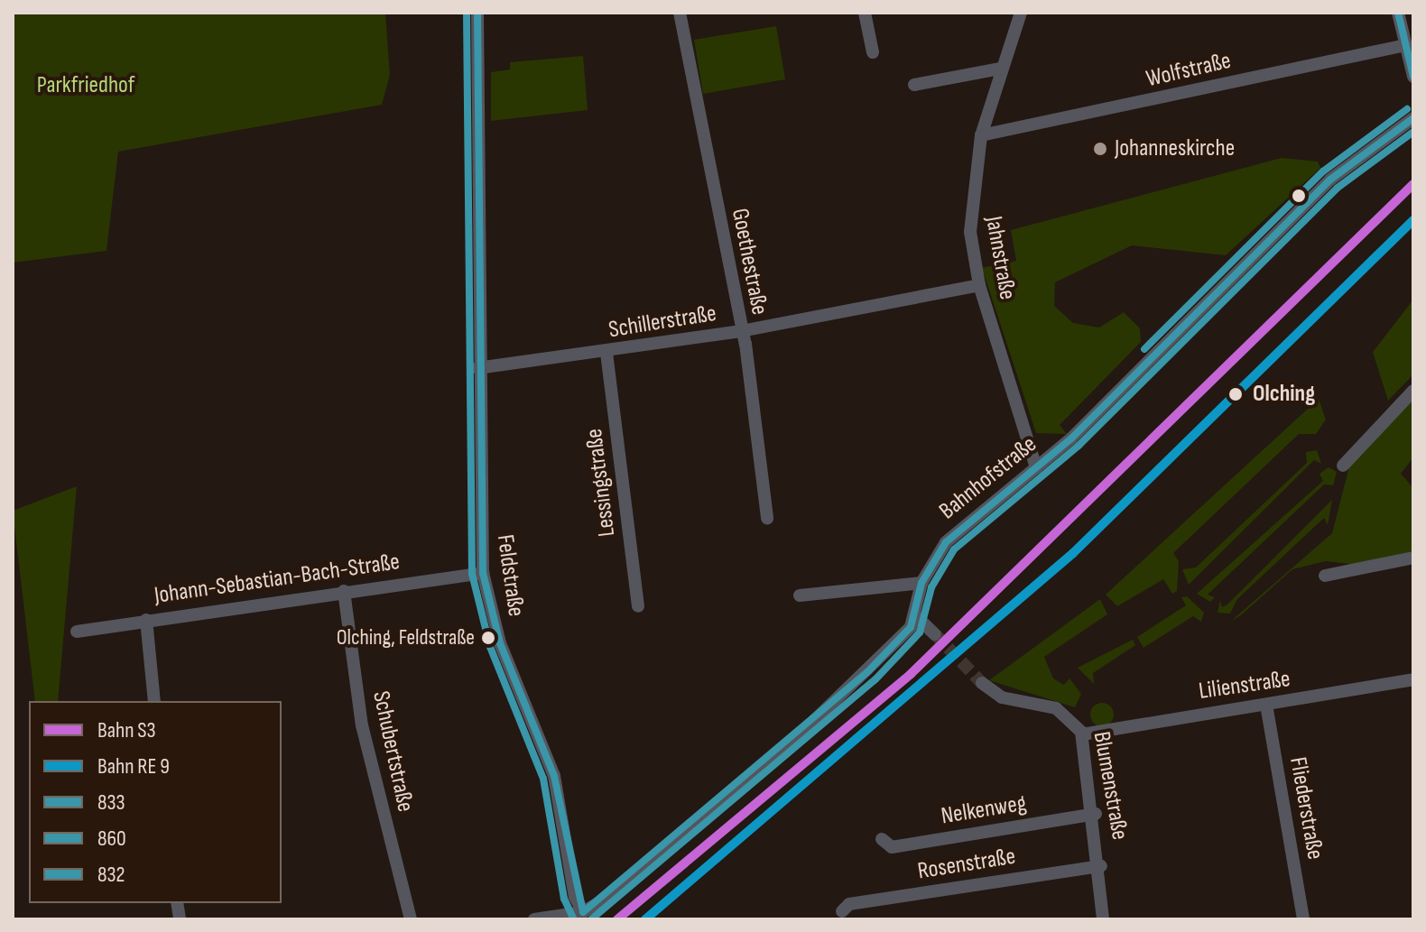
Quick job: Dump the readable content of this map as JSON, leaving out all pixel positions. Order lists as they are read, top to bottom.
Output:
{
  "streets": {
    "street": [
      "Wolfstraße",
      "Jahnstraße",
      "Goethestraße",
      "Schillerstraße",
      "Bahnhofstraße",
      "Lessingstraße",
      "Feldstraße",
      "Johann-Sebastian-Bach-Straße",
      "Lilienstraße",
      "Schubertstraße",
      "Blumenstraße",
      "Fliederstraße",
      "Nelkenweg",
      "Rosenstraße"
    ]
  },
  "crossings": [
    ["Wolfstraße", "Jahnstraße"],
    ["Jahnstraße", "Schillerstraße"],
    ["Jahnstraße", "Bahnhofstraße"],
    ["Goethestraße", "Schillerstraße"],
    ["Schillerstraße", "Lessingstraße"],
    ["Schillerstraße", "Feldstraße"],
    ["Feldstraße", "Johann-Sebastian-Bach-Straße"],
    ["Johann-Sebastian-Bach-Straße", "Schubertstraße"],
    ["Lilienstraße", "Blumenstraße"],
    ["Lilienstraße", "Fliederstraße"],
    ["Blumenstraße", "Nelkenweg"],
    ["Blumenstraße", "Rosenstraße"]
  ],
  "parks": ["Parkfriedhof"],
  "places": ["Johanneskirche", "Olching", "Olching, Feldstraße"],
  "lines": [
    "transit line 833",
    "transit line 860",
    "transit line 832",
    "rail line S3"
  ],
  "legend": [
    "Bahn S3",
    "Bahn RE 9",
    "833",
    "860",
    "832"
  ]
}
